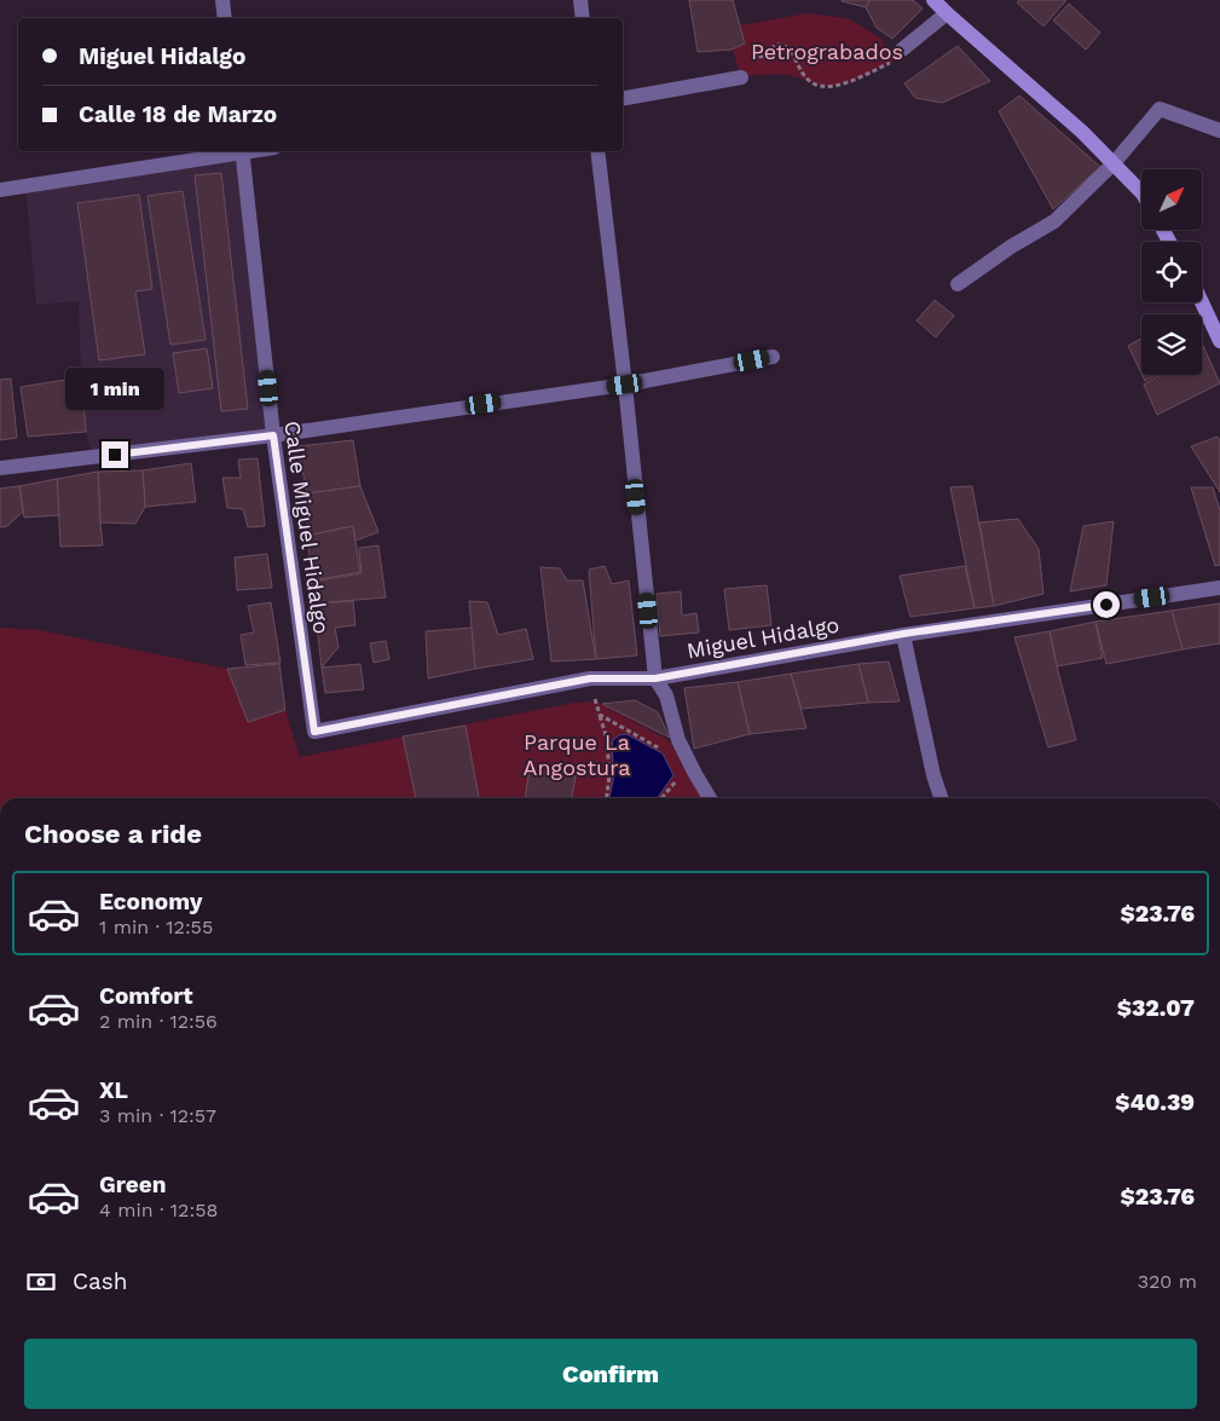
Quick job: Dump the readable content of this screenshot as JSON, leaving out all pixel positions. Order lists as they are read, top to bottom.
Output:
{
  "streets": {
    "street": ["Calle Miguel Hidalgo", "Miguel Hidalgo"]
  },
  "crossings": [
    ["Calle Miguel Hidalgo", "Miguel Hidalgo"]
  ],
  "parks": ["Petrograbados", "Parque La Angostura"],
  "north": "top right",
  "page": {
    "banner": ["Miguel Hidalgo", "Calle 18 de Marzo"],
    "bubble": "1 min",
    "heading": "Choose a ride",
    "list": [
      {
        "name": "Economy",
        "note": "1 min · 12:55",
        "value": "$23.76"
      },
      {
        "name": "Comfort",
        "note": "2 min · 12:56",
        "value": "$32.07"
      },
      {
        "name": "XL",
        "note": "3 min · 12:57",
        "value": "$40.39"
      },
      {
        "name": "Green",
        "note": "4 min · 12:58",
        "value": "$23.76"
      }
    ],
    "pay": ["Cash", "320 m"],
    "buttons": "Confirm"
  }
}
